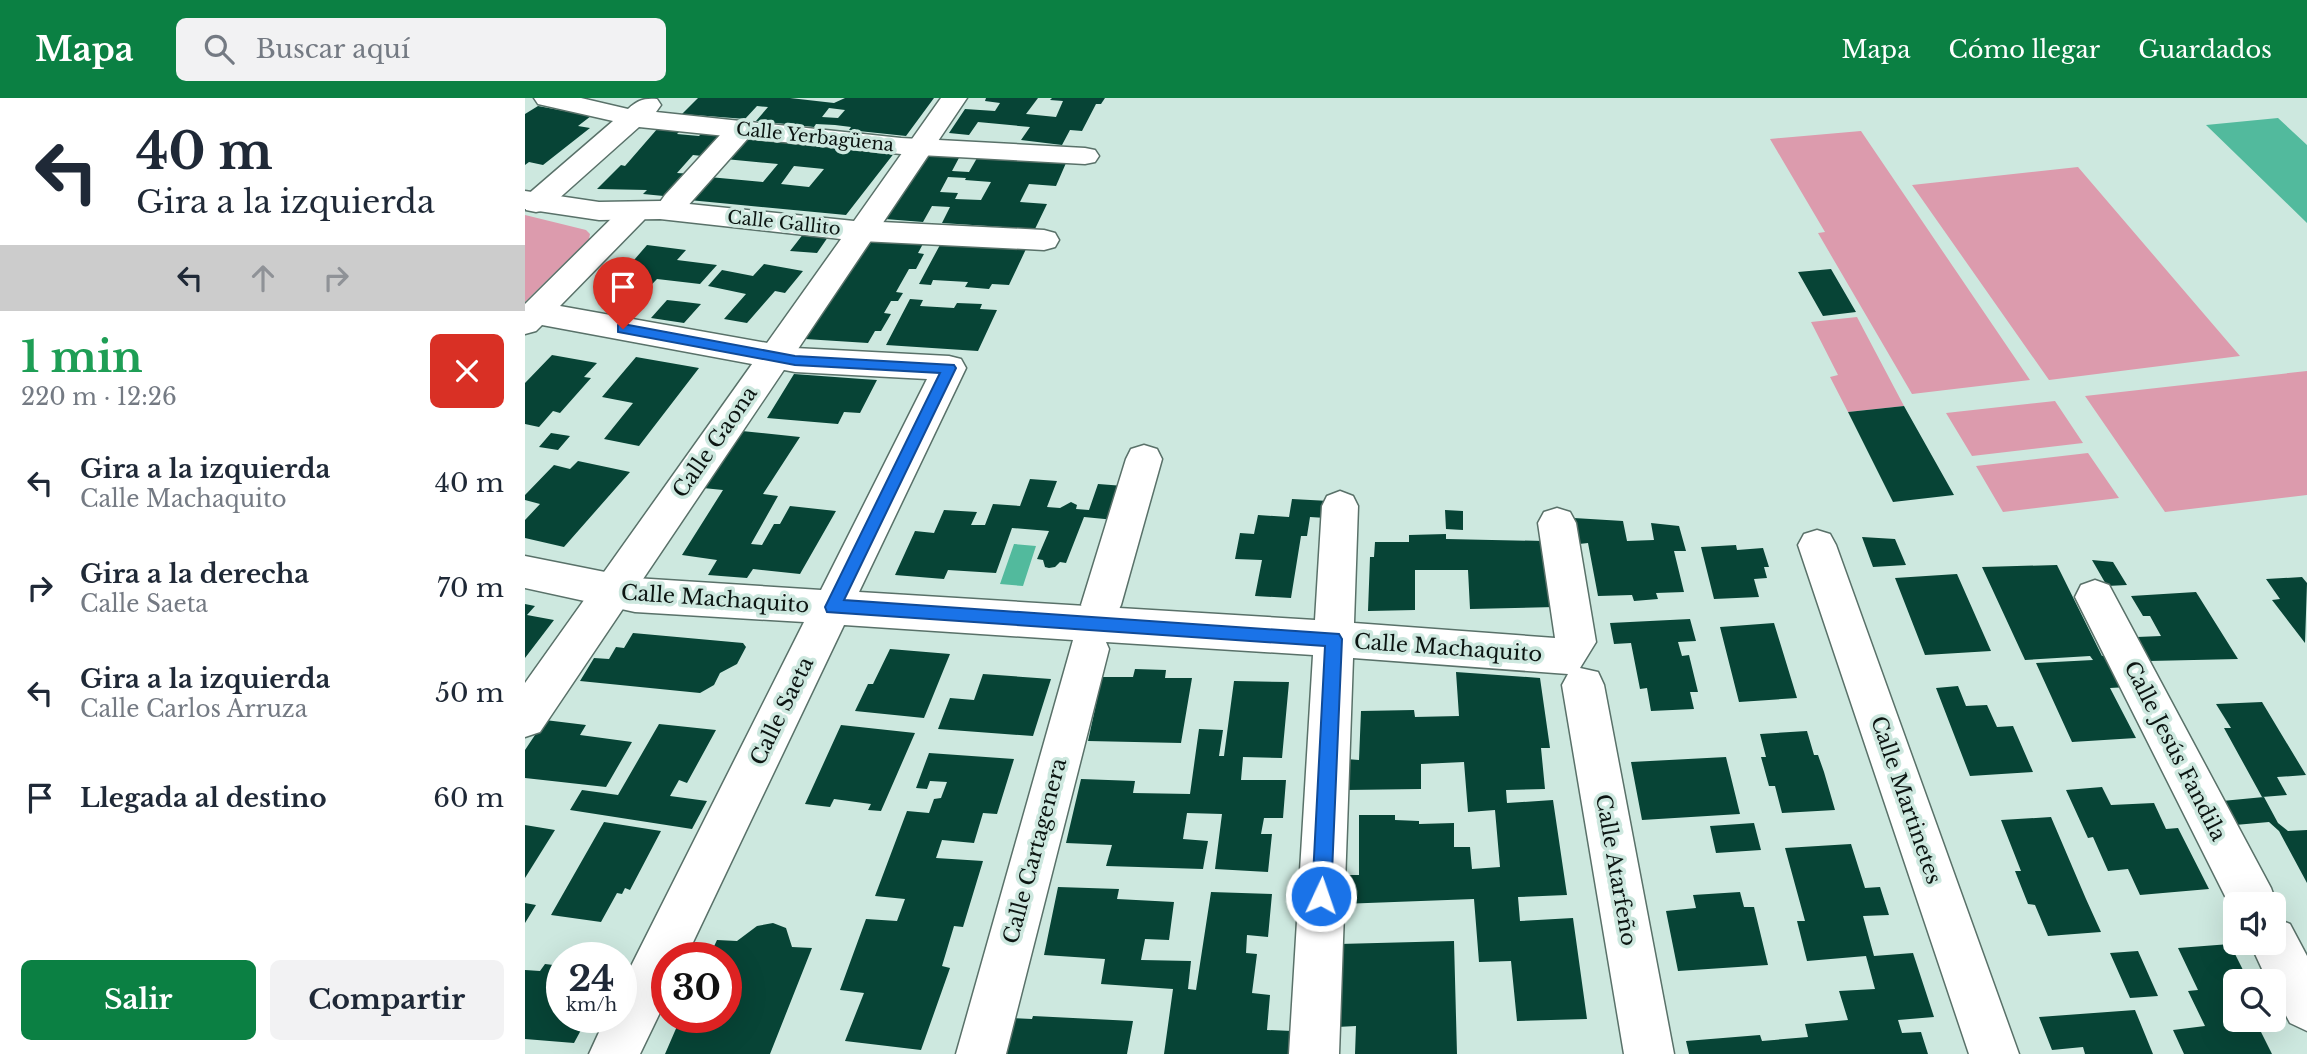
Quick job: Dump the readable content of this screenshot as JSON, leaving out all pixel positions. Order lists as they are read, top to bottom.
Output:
{
  "streets": {
    "street": [
      "Calle Yerbagüena",
      "Calle Gallito",
      "Calle Gaona",
      "Calle Machaquito",
      "Calle Saeta",
      "Calle Jesús Fandila",
      "Calle Martinetes",
      "Calle Cartagenera",
      "Calle Atarfeño"
    ]
  },
  "crossings": [
    ["Calle Yerbagüena", "Calle Gaona"],
    ["Calle Gallito", "Calle Gaona"],
    ["Calle Gaona", "Calle Machaquito"],
    ["Calle Gaona", "Calle Saeta"],
    ["Calle Machaquito", "Calle Saeta"]
  ],
  "page": {
    "header": "Mapa",
    "search": "Buscar aquí",
    "nav": ["Mapa", "Cómo llegar", "Guardados"],
    "turn": ["40 m", "Gira a la izquierda"],
    "heading": ["1 min", "220 m · 12:26"],
    "list": [
      {
        "name": "Gira a la izquierda",
        "note": "Calle Machaquito",
        "value": "40 m"
      },
      {
        "name": "Gira a la derecha",
        "note": "Calle Saeta",
        "value": "70 m"
      },
      {
        "name": "Gira a la izquierda",
        "note": "Calle Carlos Arruza",
        "value": "50 m"
      },
      {
        "name": "Llegada al destino",
        "value": "60 m"
      }
    ],
    "speed": "24 km/h",
    "limit": "30",
    "buttons": ["Salir", "Compartir"]
  }
}
